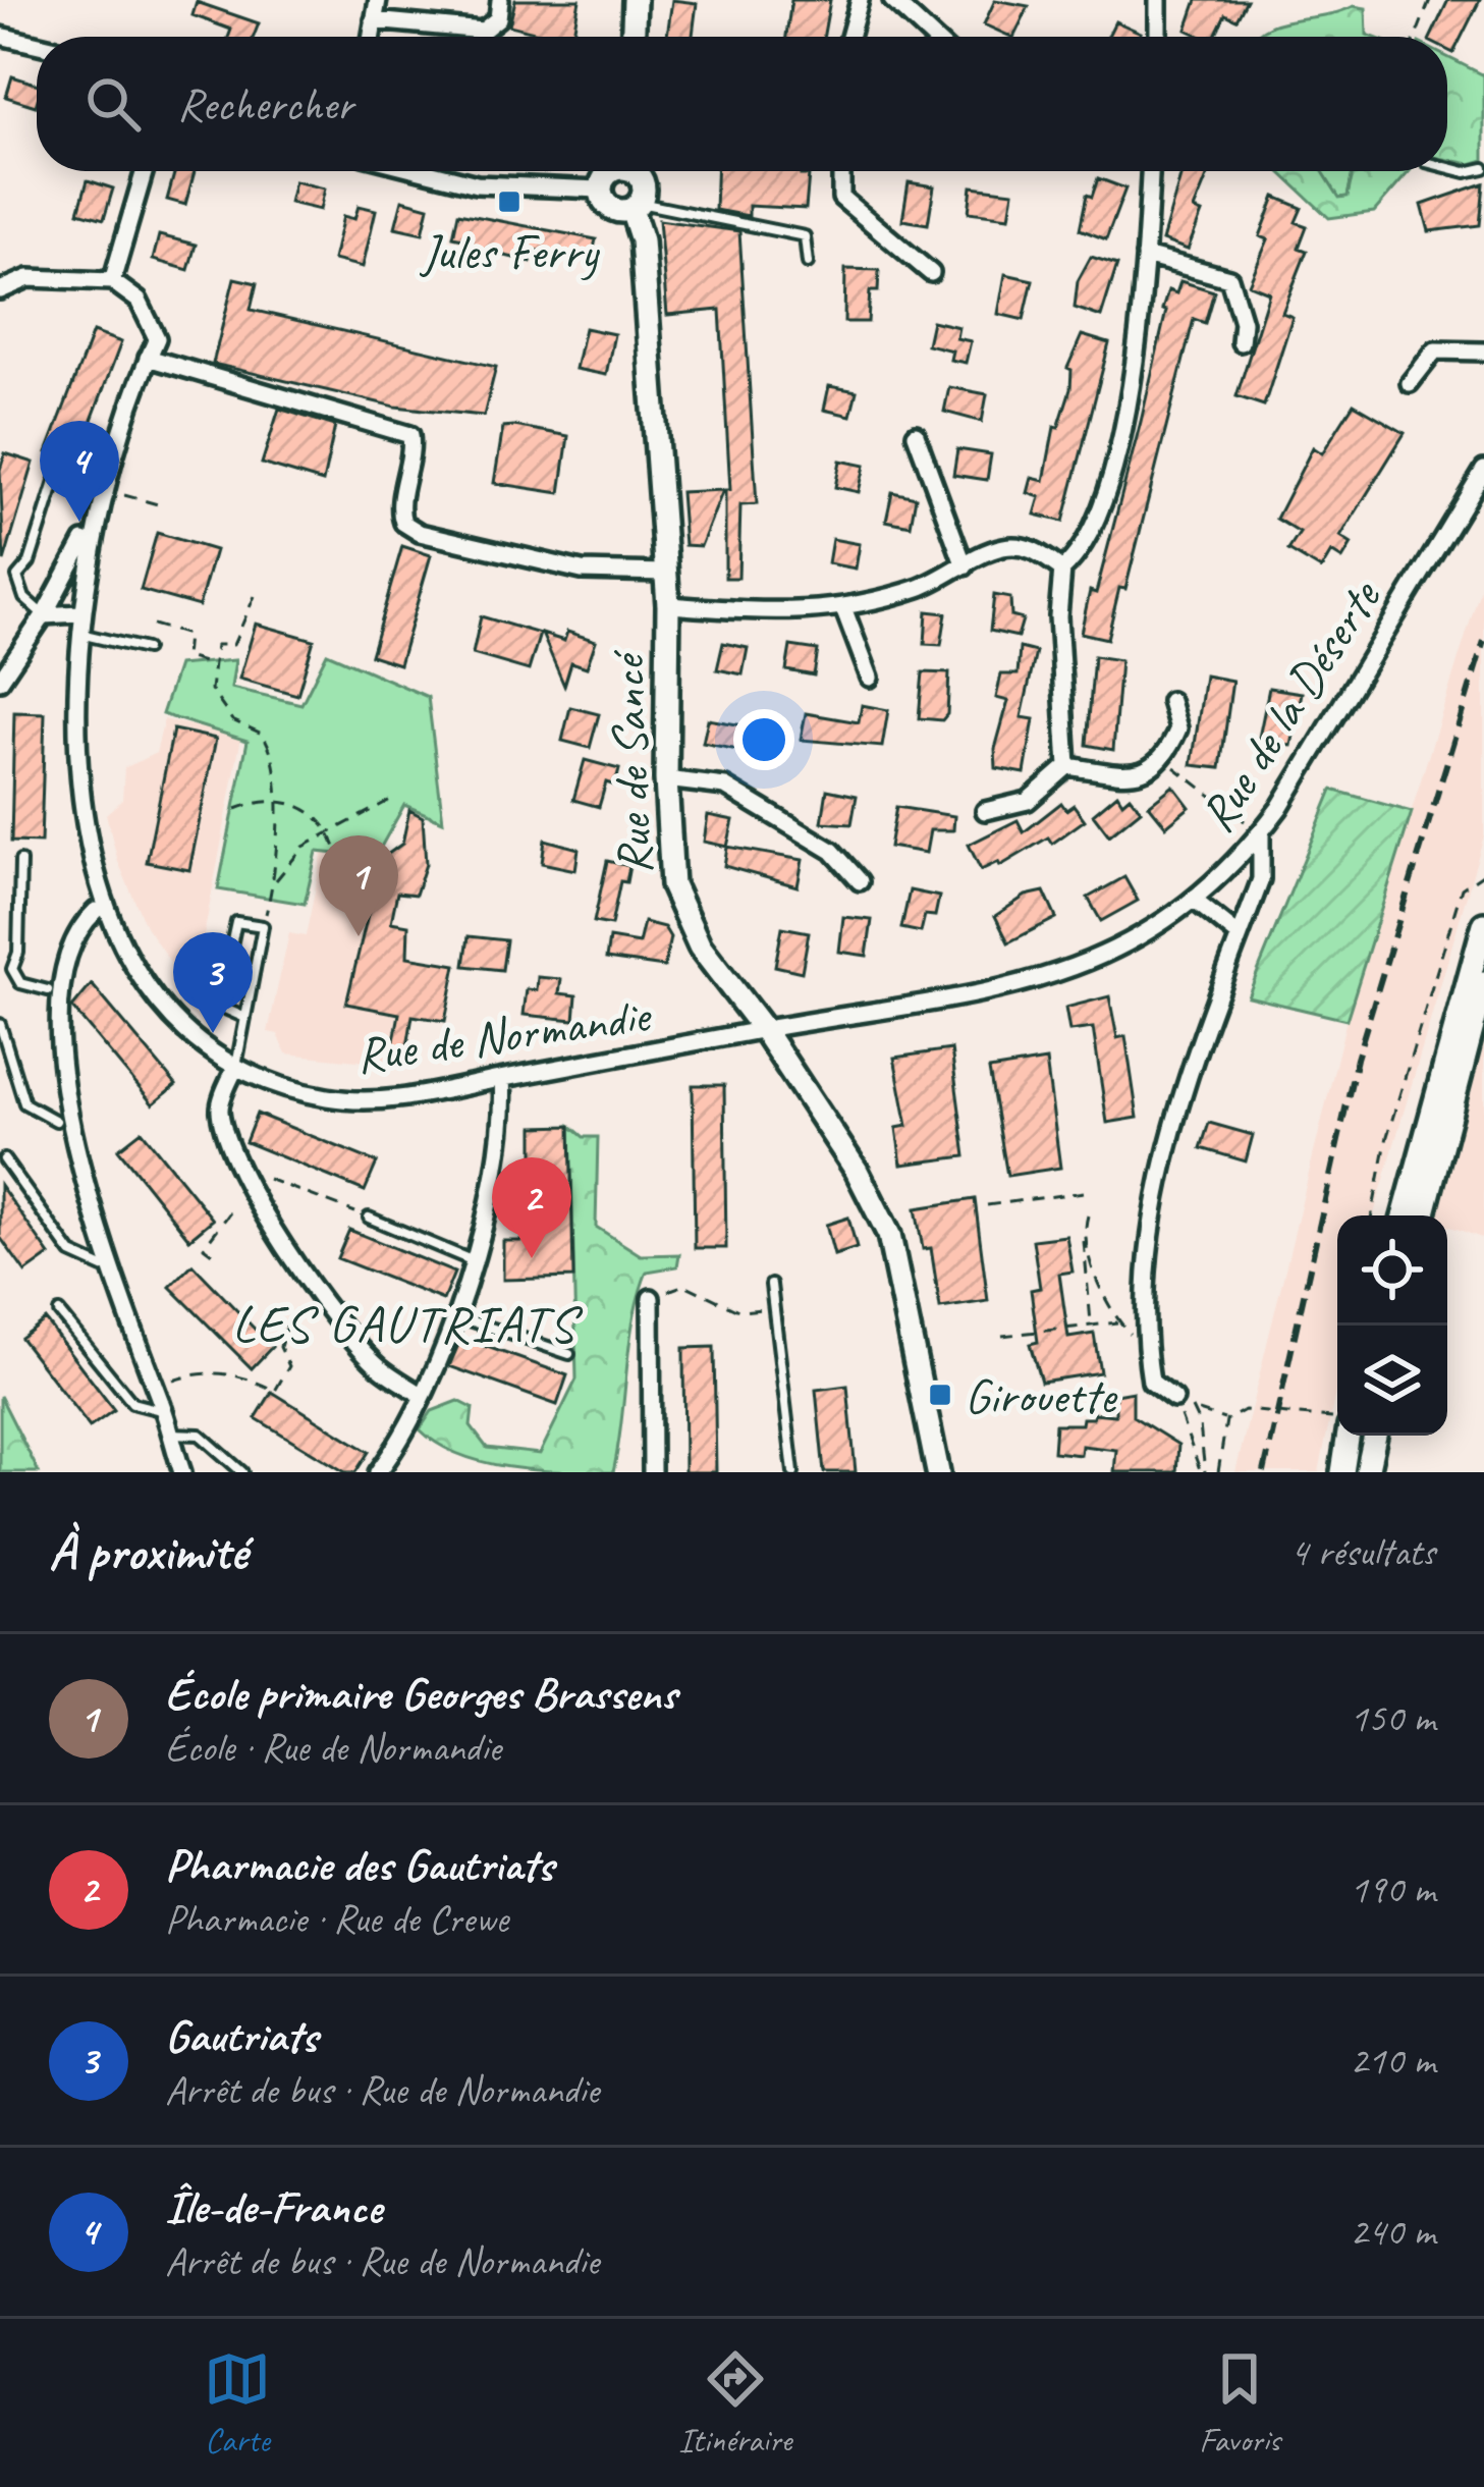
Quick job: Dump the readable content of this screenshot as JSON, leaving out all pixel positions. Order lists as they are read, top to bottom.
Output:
{
  "streets": {
    "street": ["Rue de la Déserte", "Rue de Sancé", "Rue de Normandie"]
  },
  "crossings": [
    ["Rue de la Déserte", "Rue de Sancé"],
    ["Rue de la Déserte", "Rue de Normandie"],
    ["Rue de Sancé", "Rue de Normandie"]
  ],
  "districts": ["LES GAUTRIATS"],
  "places": {
    "transit": ["Jules Ferry", "Girouette"]
  },
  "page": {
    "search": "Rechercher",
    "pins": [
      "4",
      "1",
      "3",
      "2"
    ],
    "heading": ["À proximité", "4 résultats"],
    "list": [
      {
        "mark": "1",
        "name": "École primaire Georges Brassens",
        "note": "École · Rue de Normandie",
        "value": "150 m"
      },
      {
        "mark": "2",
        "name": "Pharmacie des Gautriats",
        "note": "Pharmacie · Rue de Crewe",
        "value": "190 m"
      },
      {
        "mark": "3",
        "name": "Gautriats",
        "note": "Arrêt de bus · Rue de Normandie",
        "value": "210 m"
      },
      {
        "mark": "4",
        "name": "Île-de-France",
        "note": "Arrêt de bus · Rue de Normandie",
        "value": "240 m"
      }
    ],
    "nav": ["Carte", "Itinéraire", "Favoris"]
  }
}
